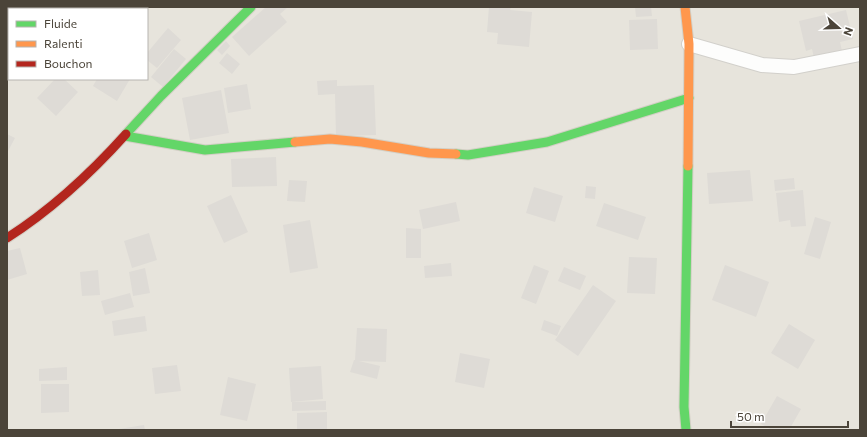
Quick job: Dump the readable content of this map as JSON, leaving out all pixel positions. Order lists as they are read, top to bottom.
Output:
{
  "legend": ["Fluide", "Ralenti", "Bouchon"],
  "scale_bar": "50 m",
  "north": "right"
}
